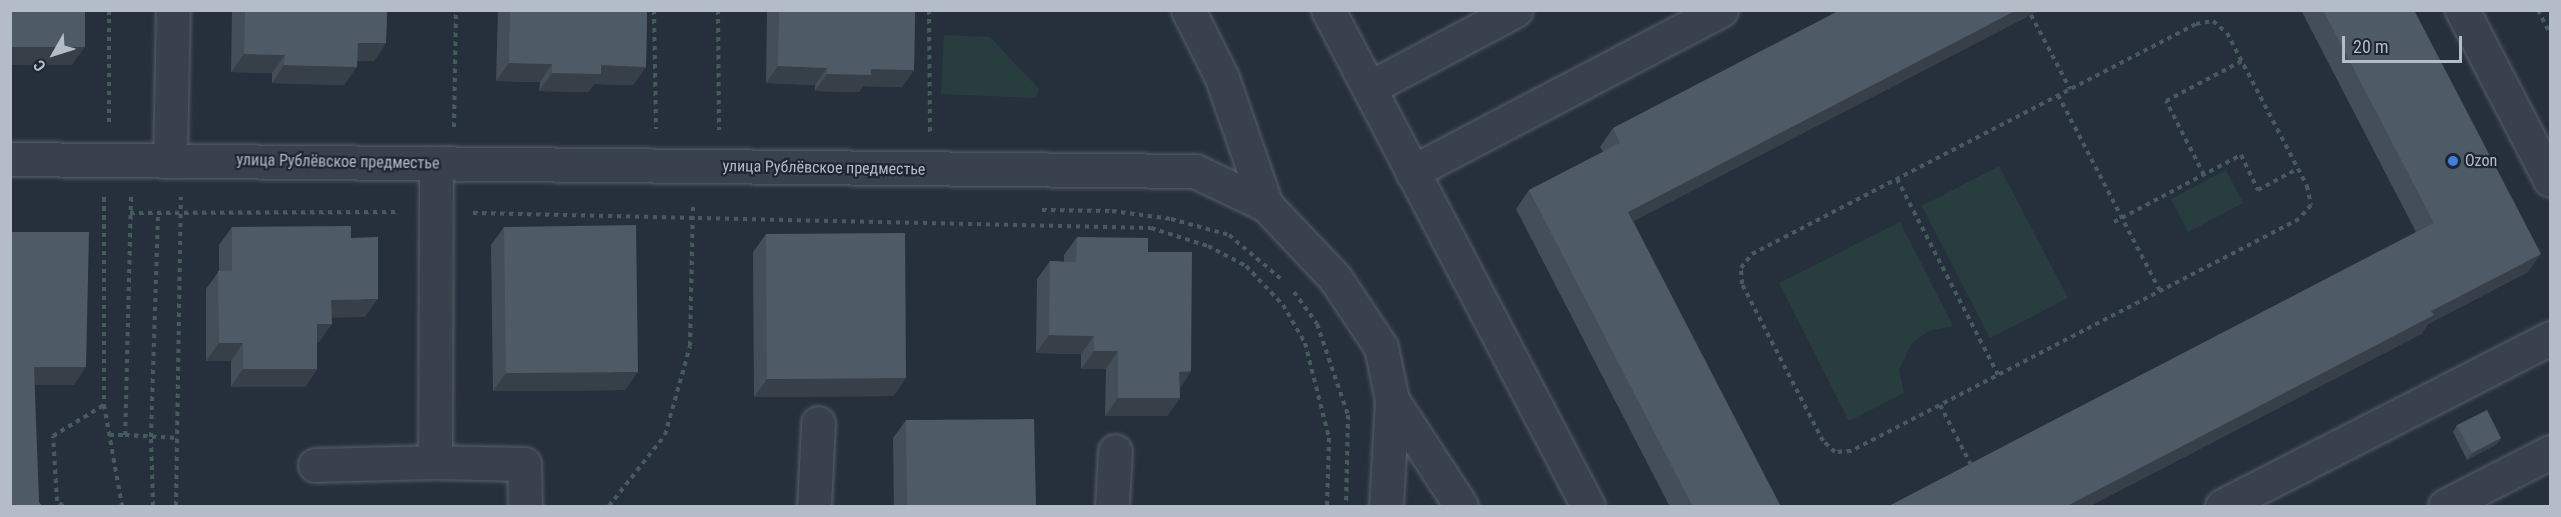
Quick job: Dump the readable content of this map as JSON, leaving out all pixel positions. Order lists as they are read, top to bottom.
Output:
{
  "streets": {
    "street": ["улица Рублёвское предместье"]
  },
  "places": ["Ozon"],
  "scale_bar": "20 m",
  "north": "bottom left"
}
